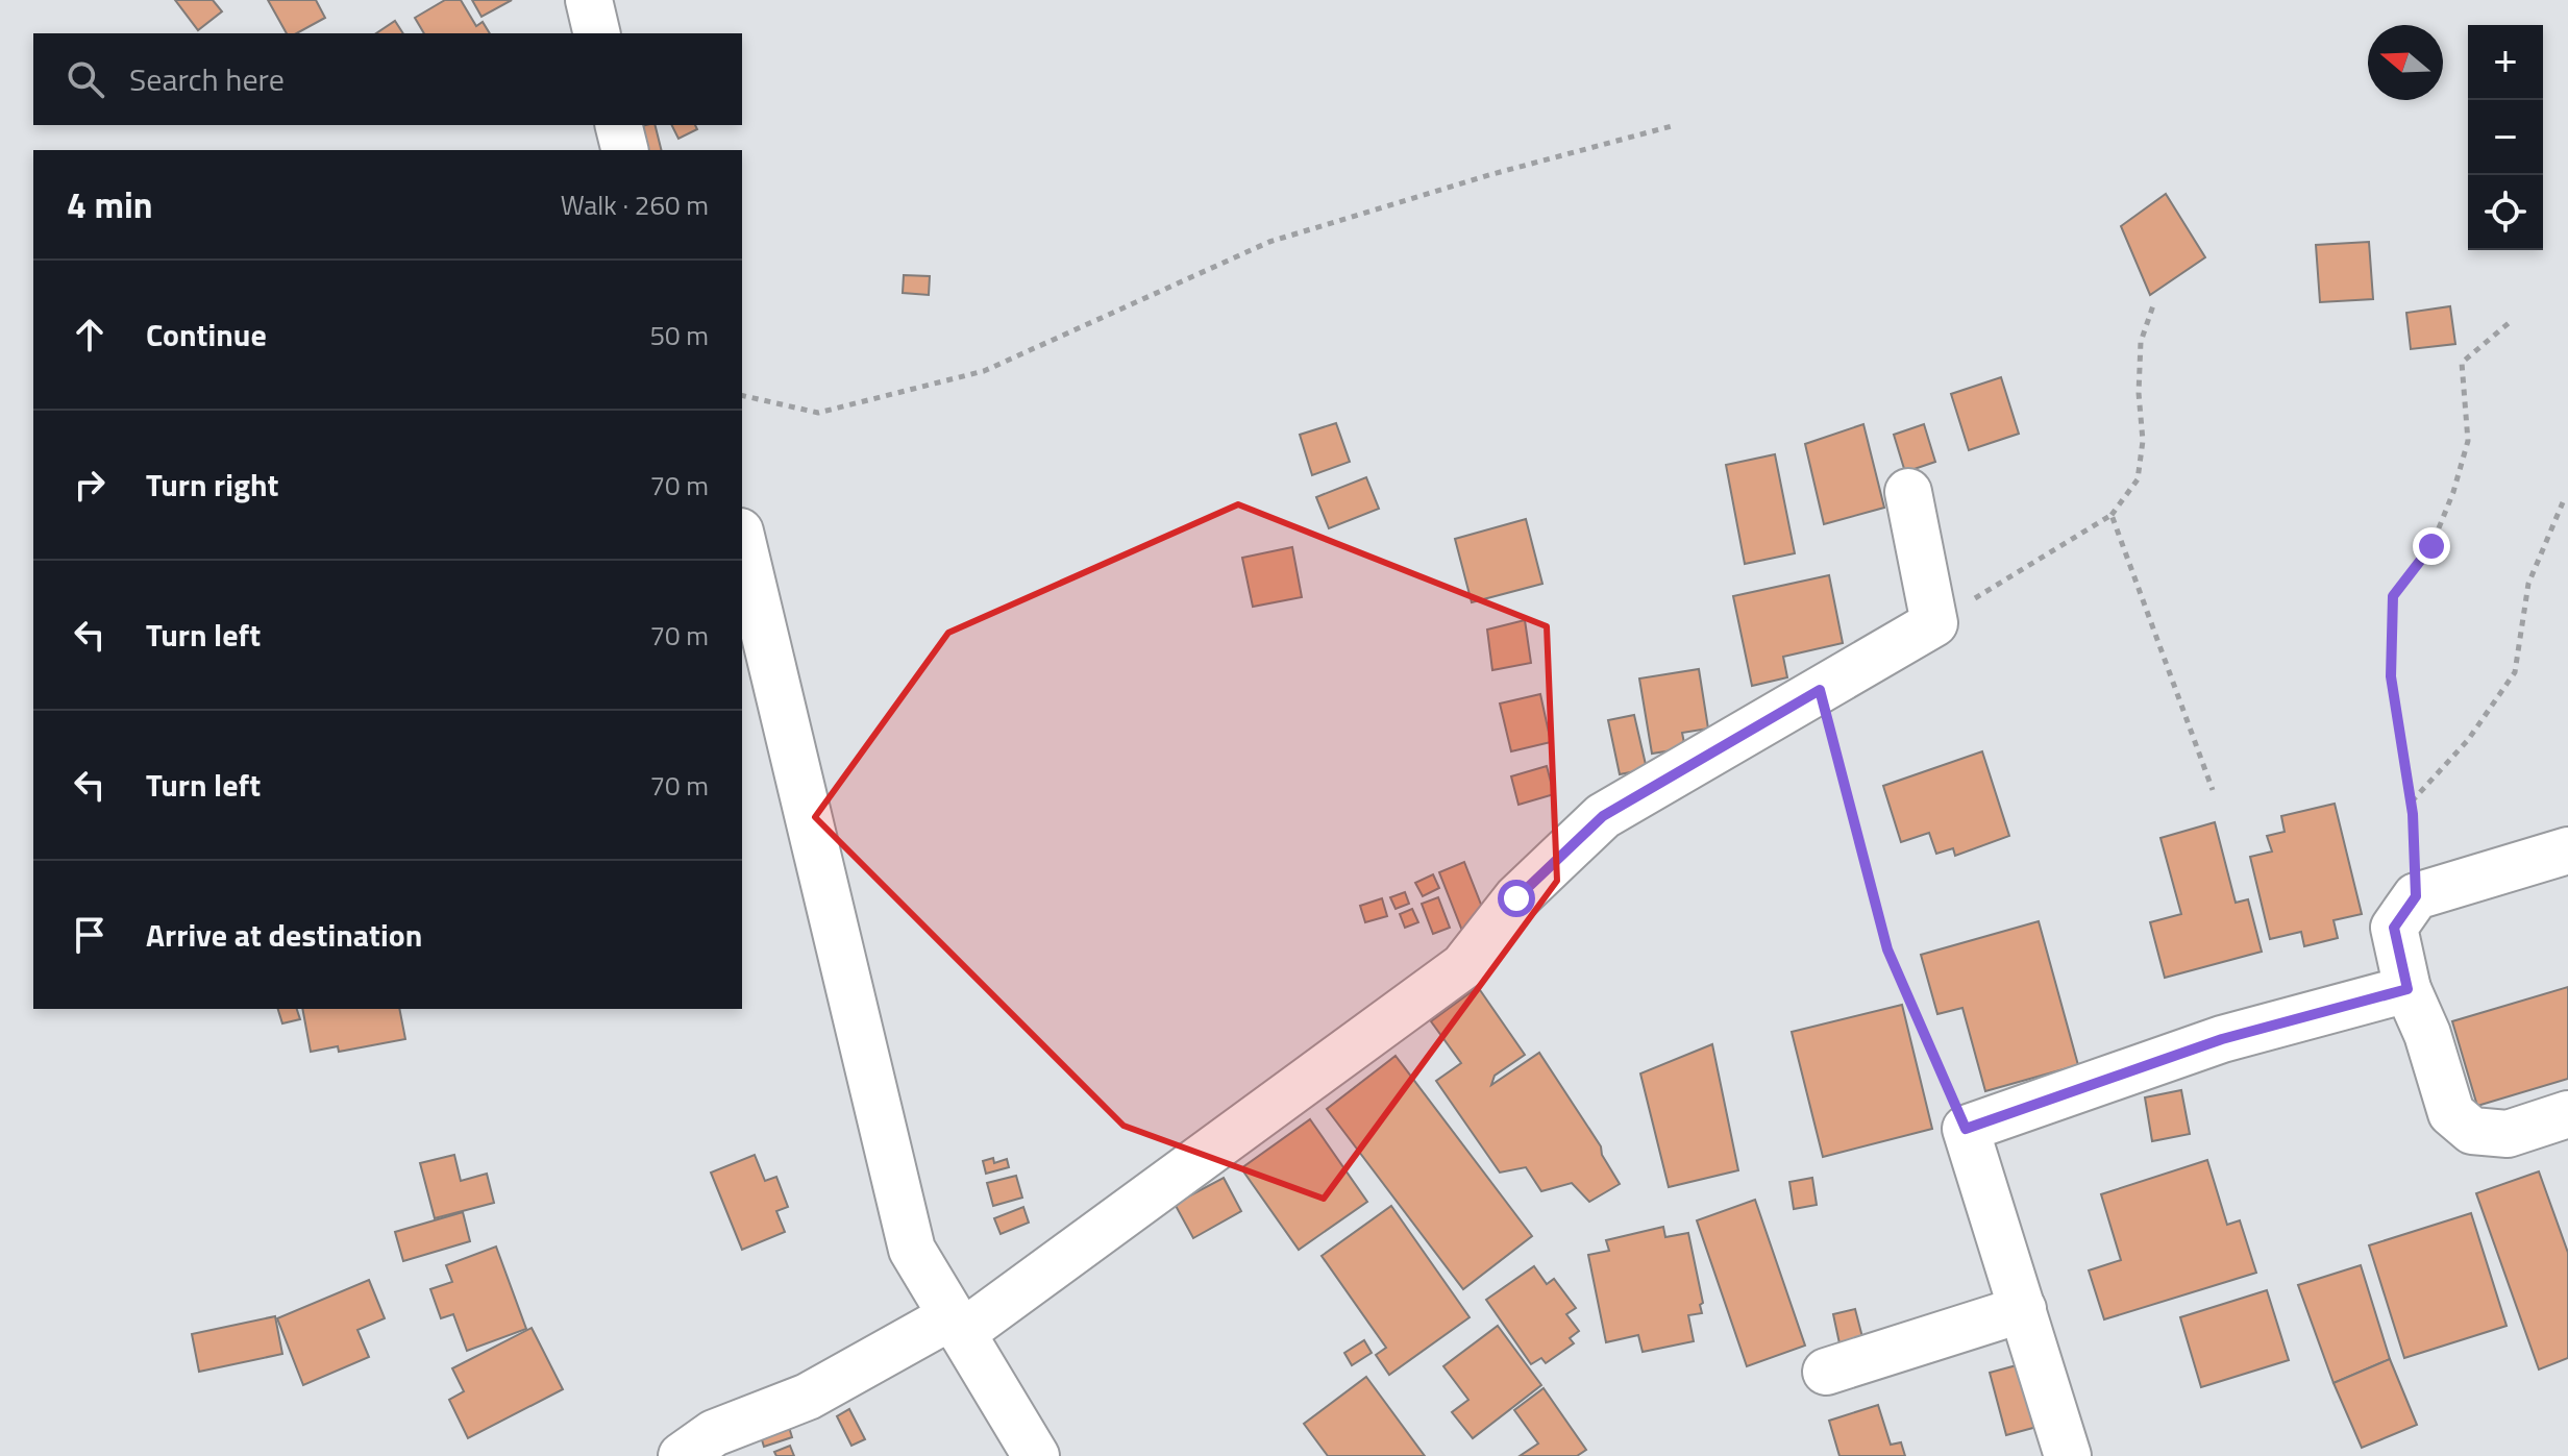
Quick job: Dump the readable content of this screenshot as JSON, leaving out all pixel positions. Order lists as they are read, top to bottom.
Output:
{
  "north": "left",
  "page": {
    "map_buttons": ["+", "−"],
    "search": "Search here",
    "heading": ["4 min", "Walk · 260 m"],
    "list": [
      ["Continue", "50 m"],
      ["Turn right", "70 m"],
      ["Turn left", "70 m"],
      ["Turn left", "70 m"],
      "Arrive at destination"
    ]
  }
}
